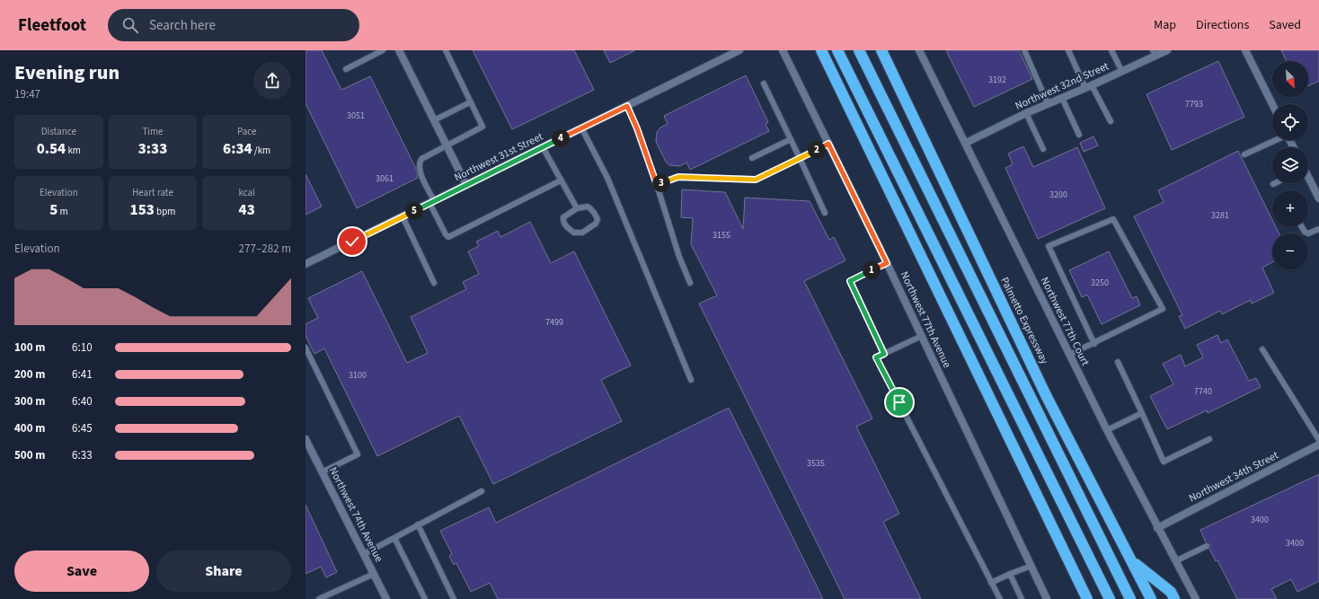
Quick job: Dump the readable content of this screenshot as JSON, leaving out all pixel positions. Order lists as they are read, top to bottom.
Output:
{
  "streets": {
    "highway": ["Palmetto Expressway"],
    "street": [
      "Northwest 32nd Street",
      "Northwest 31st Street",
      "Northwest 77th Avenue",
      "Northwest 77th Court",
      "Northwest 34th Street",
      "Northwest 74th Avenue"
    ]
  },
  "crossings": [
    ["Northwest 32nd Street", "Northwest 77th Court"],
    ["Northwest 77th Court", "Northwest 34th Street"]
  ],
  "house_numbers": [
    "3192",
    "7793",
    "3051",
    "3061",
    "3200",
    "3281",
    "3155",
    "3250",
    "7499",
    "3100",
    "7740",
    "3535",
    "3400",
    "3400"
  ],
  "north": "bottom right",
  "page": {
    "header": "Fleetfoot",
    "search": "Search here",
    "nav": ["Map", "Directions", "Saved"],
    "heading": ["Evening run", "19:47"],
    "map_buttons": ["+", "−"],
    "stats": [
      ["Distance", "0.54 km"],
      ["Time", "3:33"],
      ["Pace", "6:34 /km"],
      ["Elevation", "5 m"],
      ["Heart rate", "153 bpm"],
      ["kcal", "43"]
    ],
    "pins": [
      "4",
      "2",
      "3",
      "5",
      "1"
    ],
    "chart": ["Elevation", "277–282 m"],
    "list": [
      {
        "name": "100 m",
        "note": "6:10"
      },
      {
        "name": "200 m",
        "note": "6:41"
      },
      {
        "name": "300 m",
        "note": "6:40"
      },
      {
        "name": "400 m",
        "note": "6:45"
      },
      {
        "name": "500 m",
        "note": "6:33"
      }
    ],
    "buttons": ["Save", "Share"]
  }
}
